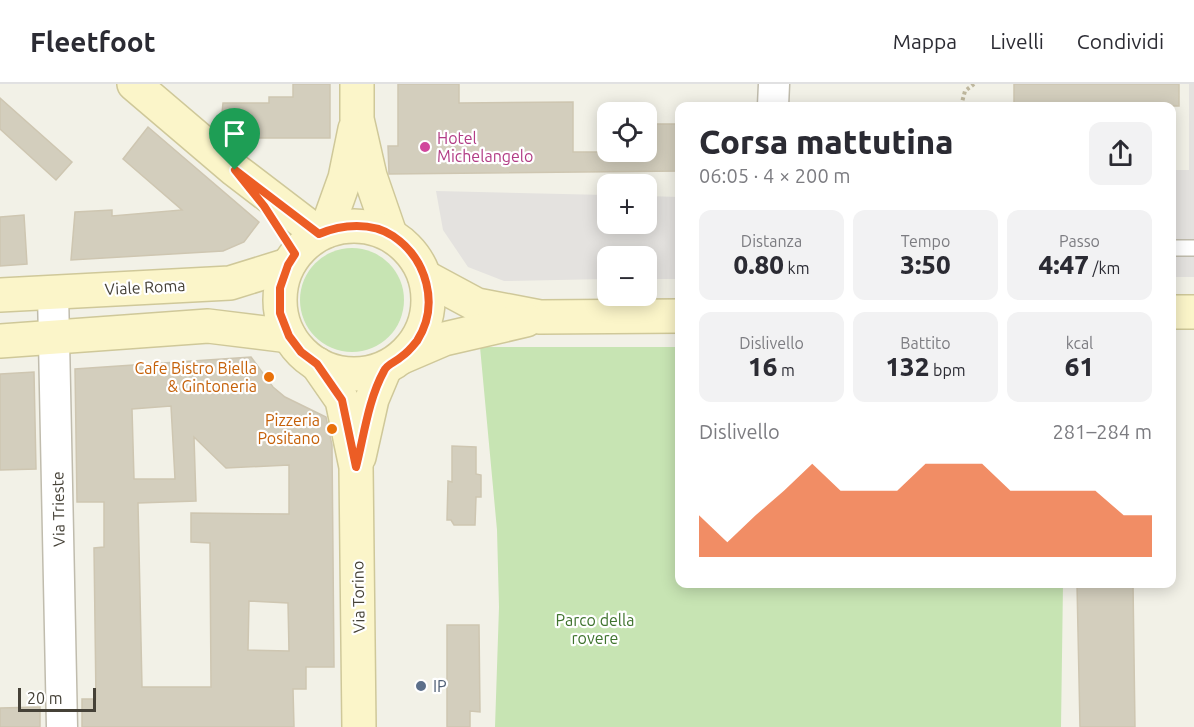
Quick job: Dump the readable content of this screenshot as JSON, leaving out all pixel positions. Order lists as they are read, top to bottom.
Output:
{
  "streets": {
    "street": ["Viale Roma", "Via Trieste", "Via Torino"]
  },
  "crossings": [
    ["Viale Roma", "Via Trieste"],
    ["Viale Roma", "Via Torino"]
  ],
  "parks": ["Parco della rovere"],
  "places": [
    "Hotel Michelangelo",
    "Cafe Bistro Biella & Gintoneria",
    "Pizzeria Positano",
    "IP"
  ],
  "scale_bar": "20 m",
  "page": {
    "header": "Fleetfoot",
    "nav": ["Mappa", "Livelli", "Condividi"],
    "map_buttons": ["+", "−"],
    "heading": ["Corsa mattutina", "06:05 · 4 × 200 m"],
    "stats": [
      ["Distanza", "0.80 km"],
      ["Tempo", "3:50"],
      ["Passo", "4:47 /km"],
      ["Dislivello", "16 m"],
      ["Battito", "132 bpm"],
      ["kcal", "61"]
    ],
    "chart": ["Dislivello", "281–284 m"],
    "scale": "20 m"
  }
}
